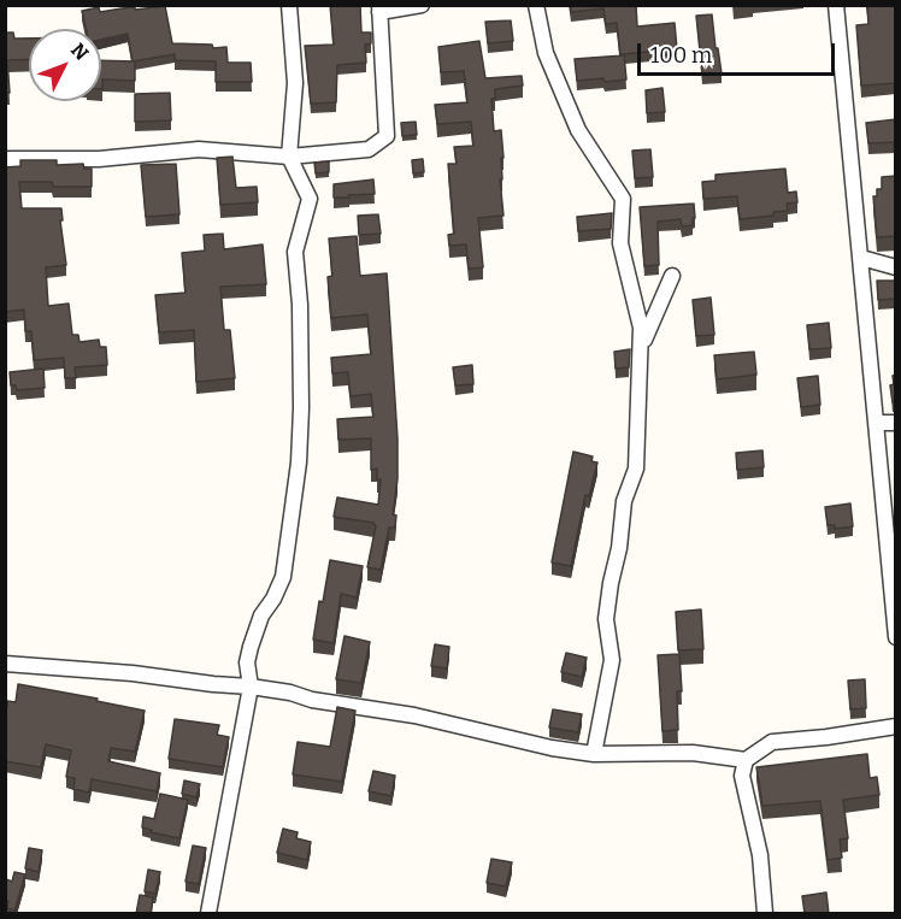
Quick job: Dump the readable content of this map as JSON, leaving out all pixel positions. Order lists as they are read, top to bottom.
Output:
{
  "scale_bar": "100 m",
  "north": "top right"
}
